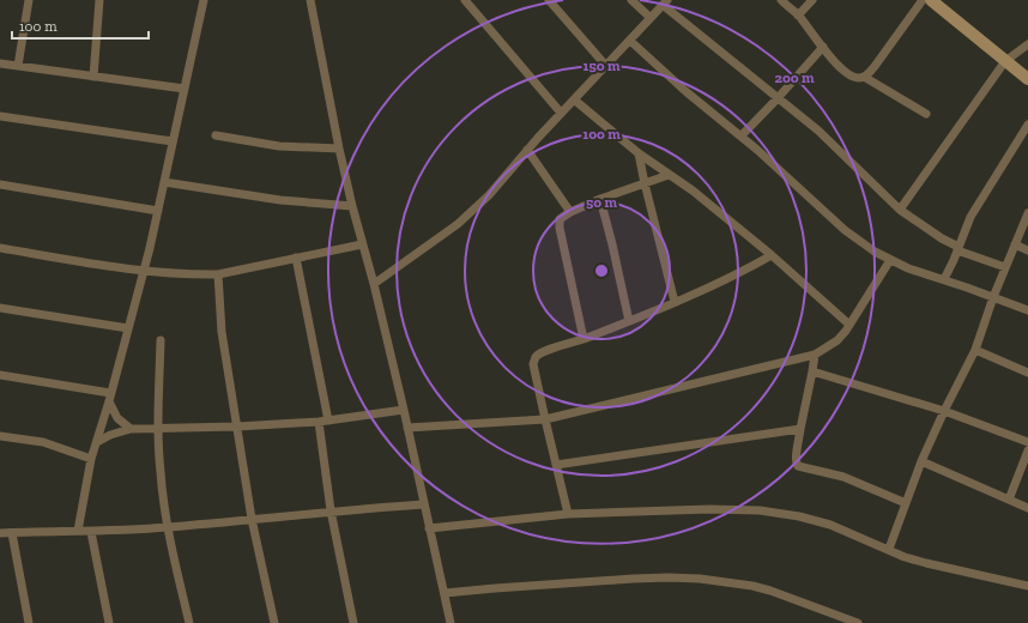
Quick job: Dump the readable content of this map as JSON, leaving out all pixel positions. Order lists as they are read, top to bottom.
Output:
{
  "scale_bar": "100 m",
  "rings": [
    "150 m",
    "200 m",
    "100 m",
    "50 m"
  ]
}
